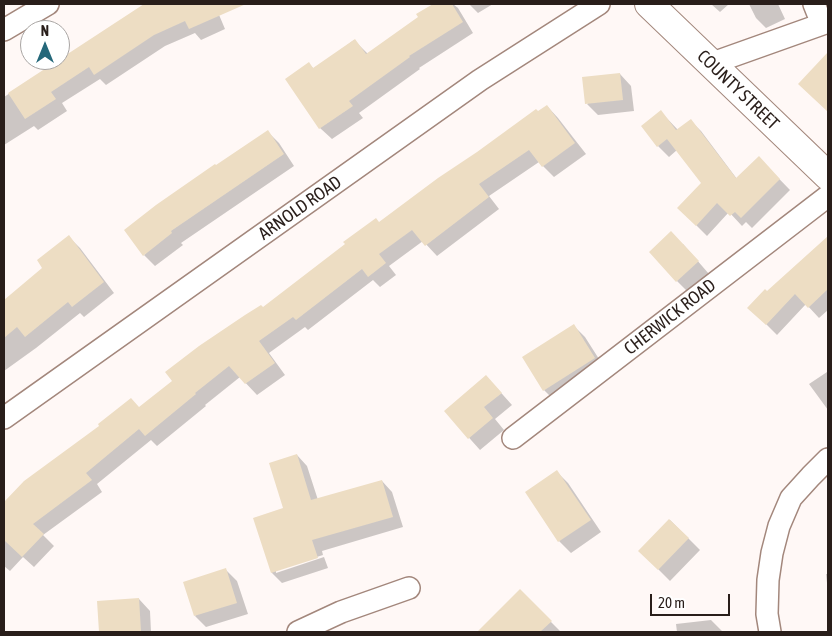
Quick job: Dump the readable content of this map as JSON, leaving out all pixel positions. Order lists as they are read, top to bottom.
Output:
{
  "streets": {
    "main road": ["COUNTY STREET"],
    "street": ["ARNOLD ROAD", "CHERWICK ROAD"]
  },
  "scale_bar": "20 m",
  "north": "top"
}
